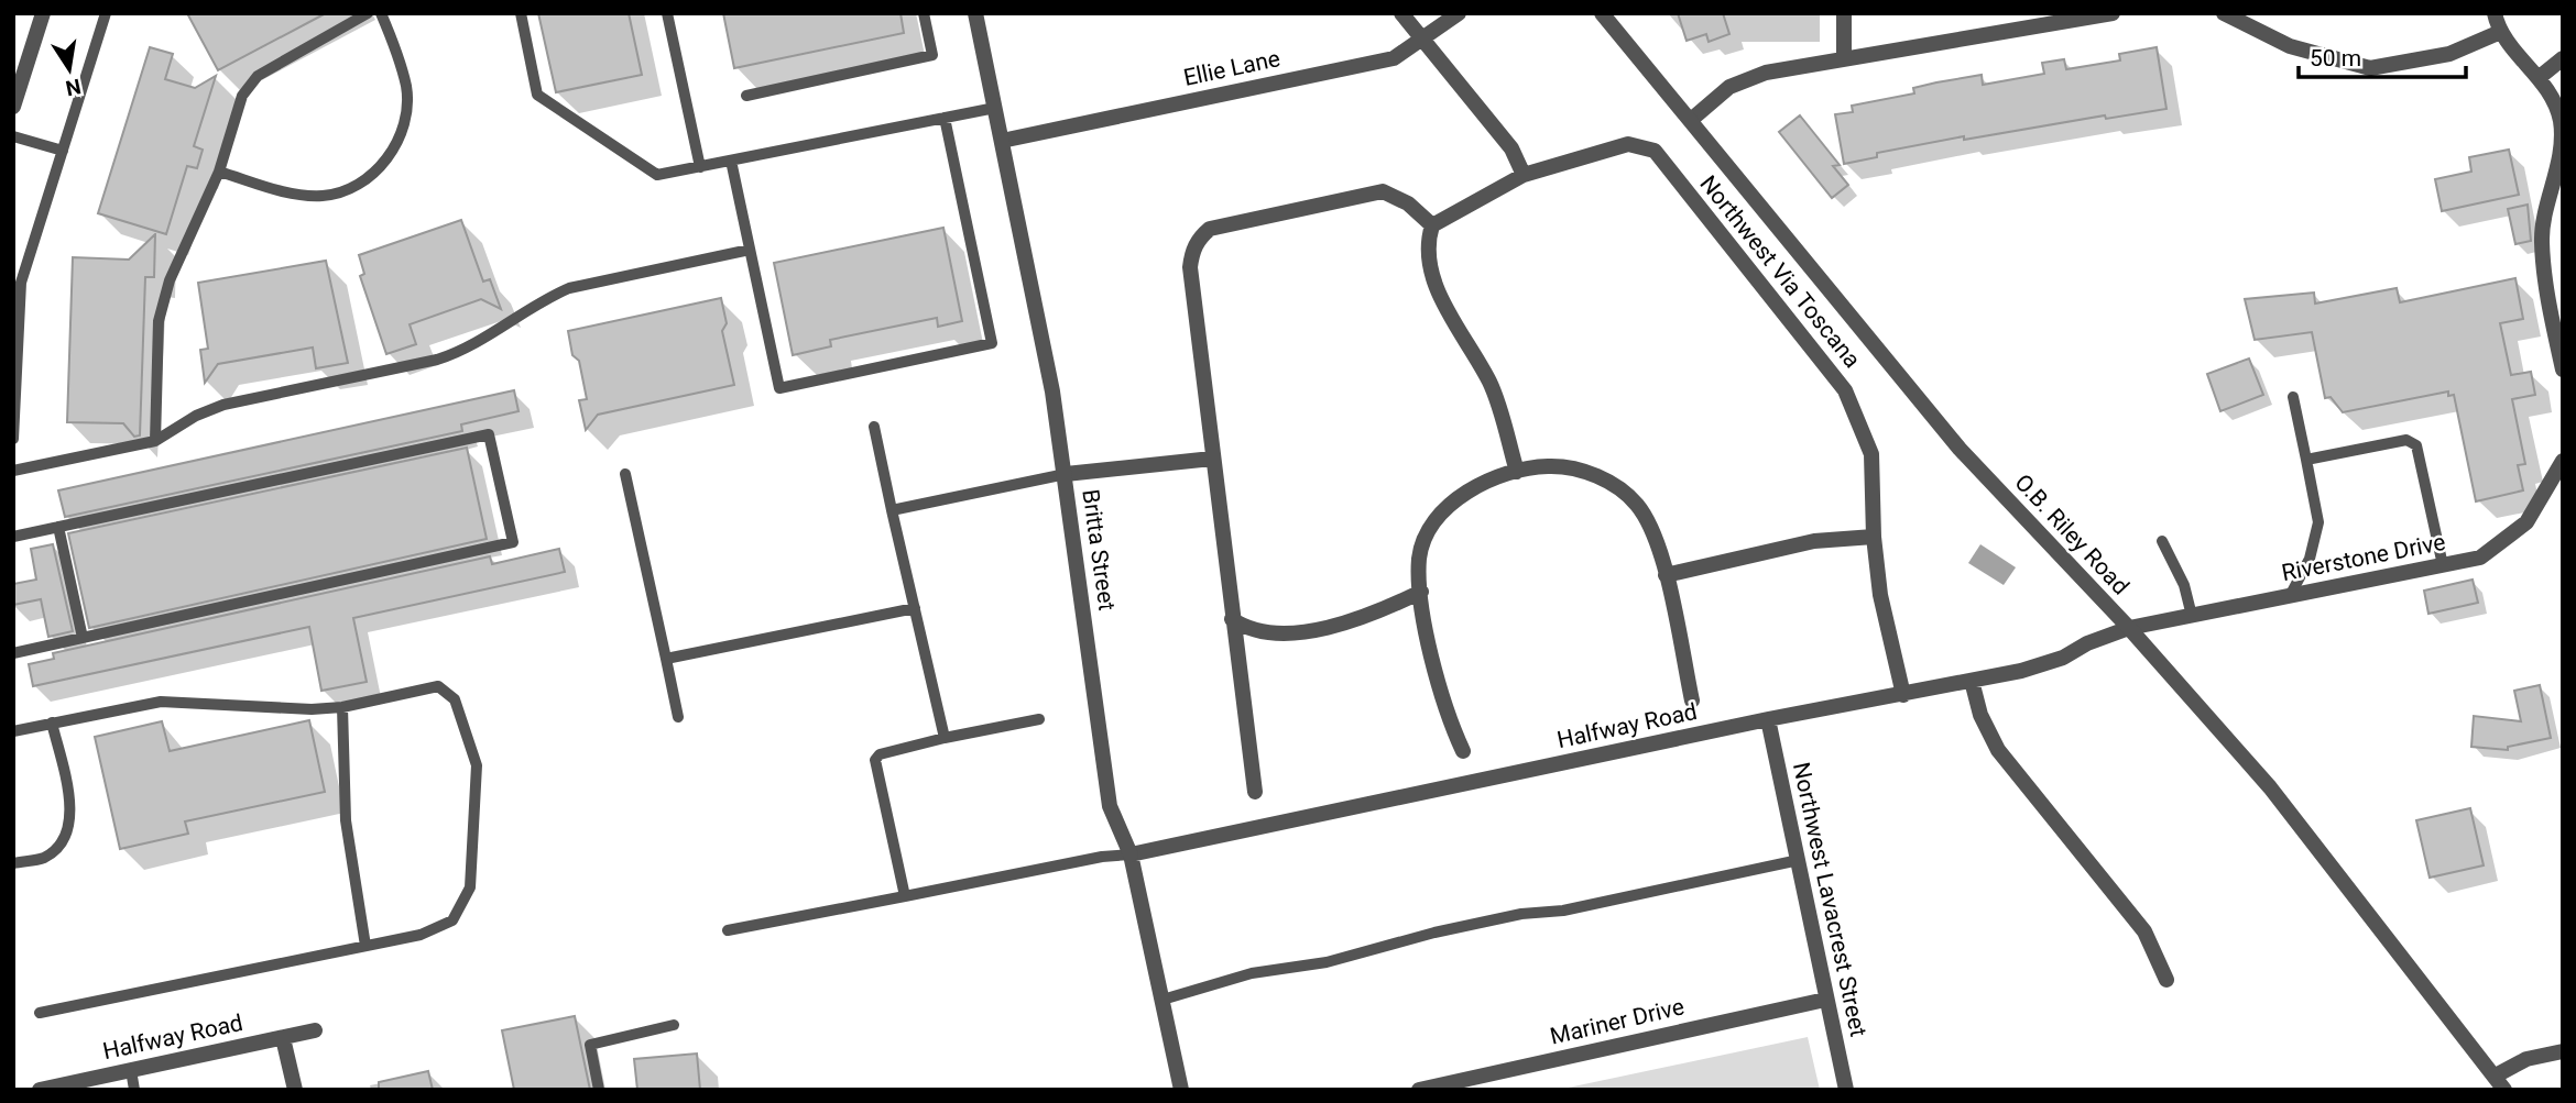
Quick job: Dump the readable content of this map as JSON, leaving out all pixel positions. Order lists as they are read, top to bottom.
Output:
{
  "streets": {
    "street": [
      "Ellie Lane",
      "Northwest Via Toscana",
      "O.B. Riley Road",
      "Britta Street",
      "Riverstone Drive",
      "Halfway Road",
      "Northwest Lavacrest Street",
      "Mariner Drive"
    ]
  },
  "crossings": [
    ["Ellie Lane", "Britta Street"],
    ["Northwest Via Toscana", "Halfway Road"],
    ["O.B. Riley Road", "Riverstone Drive"],
    ["O.B. Riley Road", "Halfway Road"],
    ["Britta Street", "Halfway Road"],
    ["Riverstone Drive", "Halfway Road"],
    ["Halfway Road", "Northwest Lavacrest Street"],
    ["Northwest Lavacrest Street", "Mariner Drive"]
  ],
  "scale_bar": "50 m",
  "north": "bottom"
}
